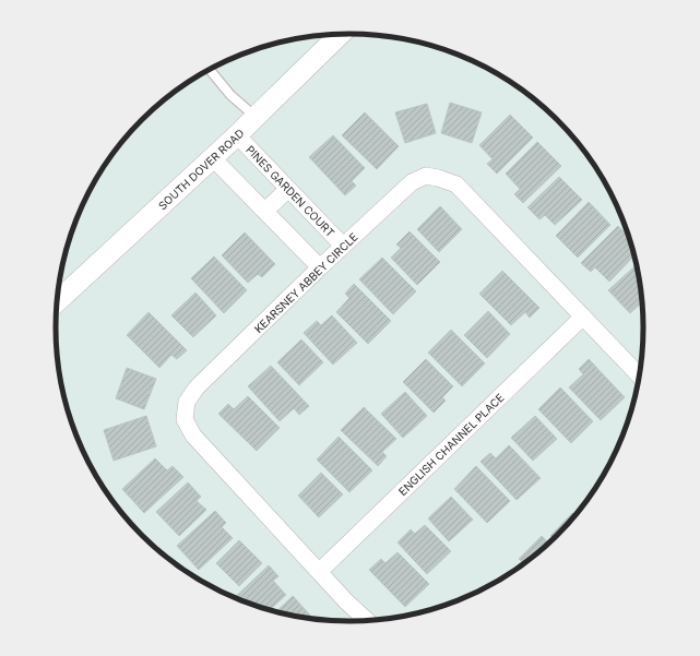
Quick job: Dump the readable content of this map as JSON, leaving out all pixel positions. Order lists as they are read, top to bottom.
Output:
{
  "streets": {
    "street": [
      "SOUTH DOVER ROAD",
      "PINES GARDEN COURT",
      "KEARSNEY ABBEY CIRCLE",
      "ENGLISH CHANNEL PLACE"
    ]
  },
  "crossings": [
    ["SOUTH DOVER ROAD", "PINES GARDEN COURT"],
    ["PINES GARDEN COURT", "KEARSNEY ABBEY CIRCLE"],
    ["KEARSNEY ABBEY CIRCLE", "ENGLISH CHANNEL PLACE"]
  ]
}
